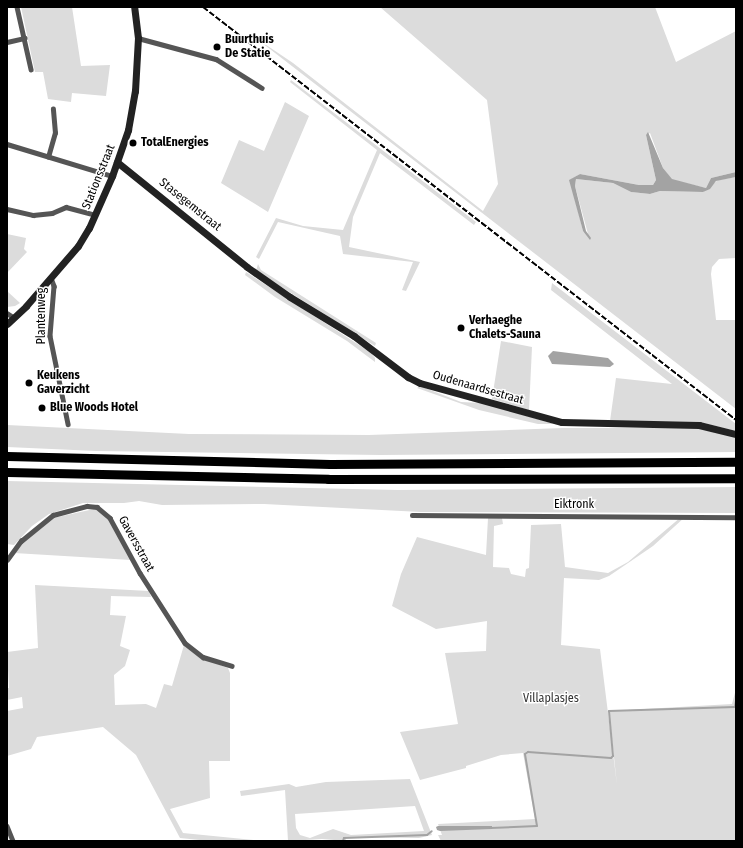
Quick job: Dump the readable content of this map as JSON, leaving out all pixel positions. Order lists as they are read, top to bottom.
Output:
{
  "streets": {
    "street": [
      "Stationsstraat",
      "Stasegemstraat",
      "Plantenweg",
      "Oudenaardsestraat",
      "Eiktronk",
      "Gaversstraat"
    ]
  },
  "crossings": [
    ["Stationsstraat", "Stasegemstraat"],
    ["Stationsstraat", "Plantenweg"],
    ["Stasegemstraat", "Oudenaardsestraat"]
  ],
  "parks": ["Villaplasjes"],
  "places": [
    "Buurthuis De Statie",
    "TotalEnergies",
    "Verhaeghe Chalets-Sauna",
    "Keukens Gaverzicht",
    "Blue Woods Hotel"
  ]
}
